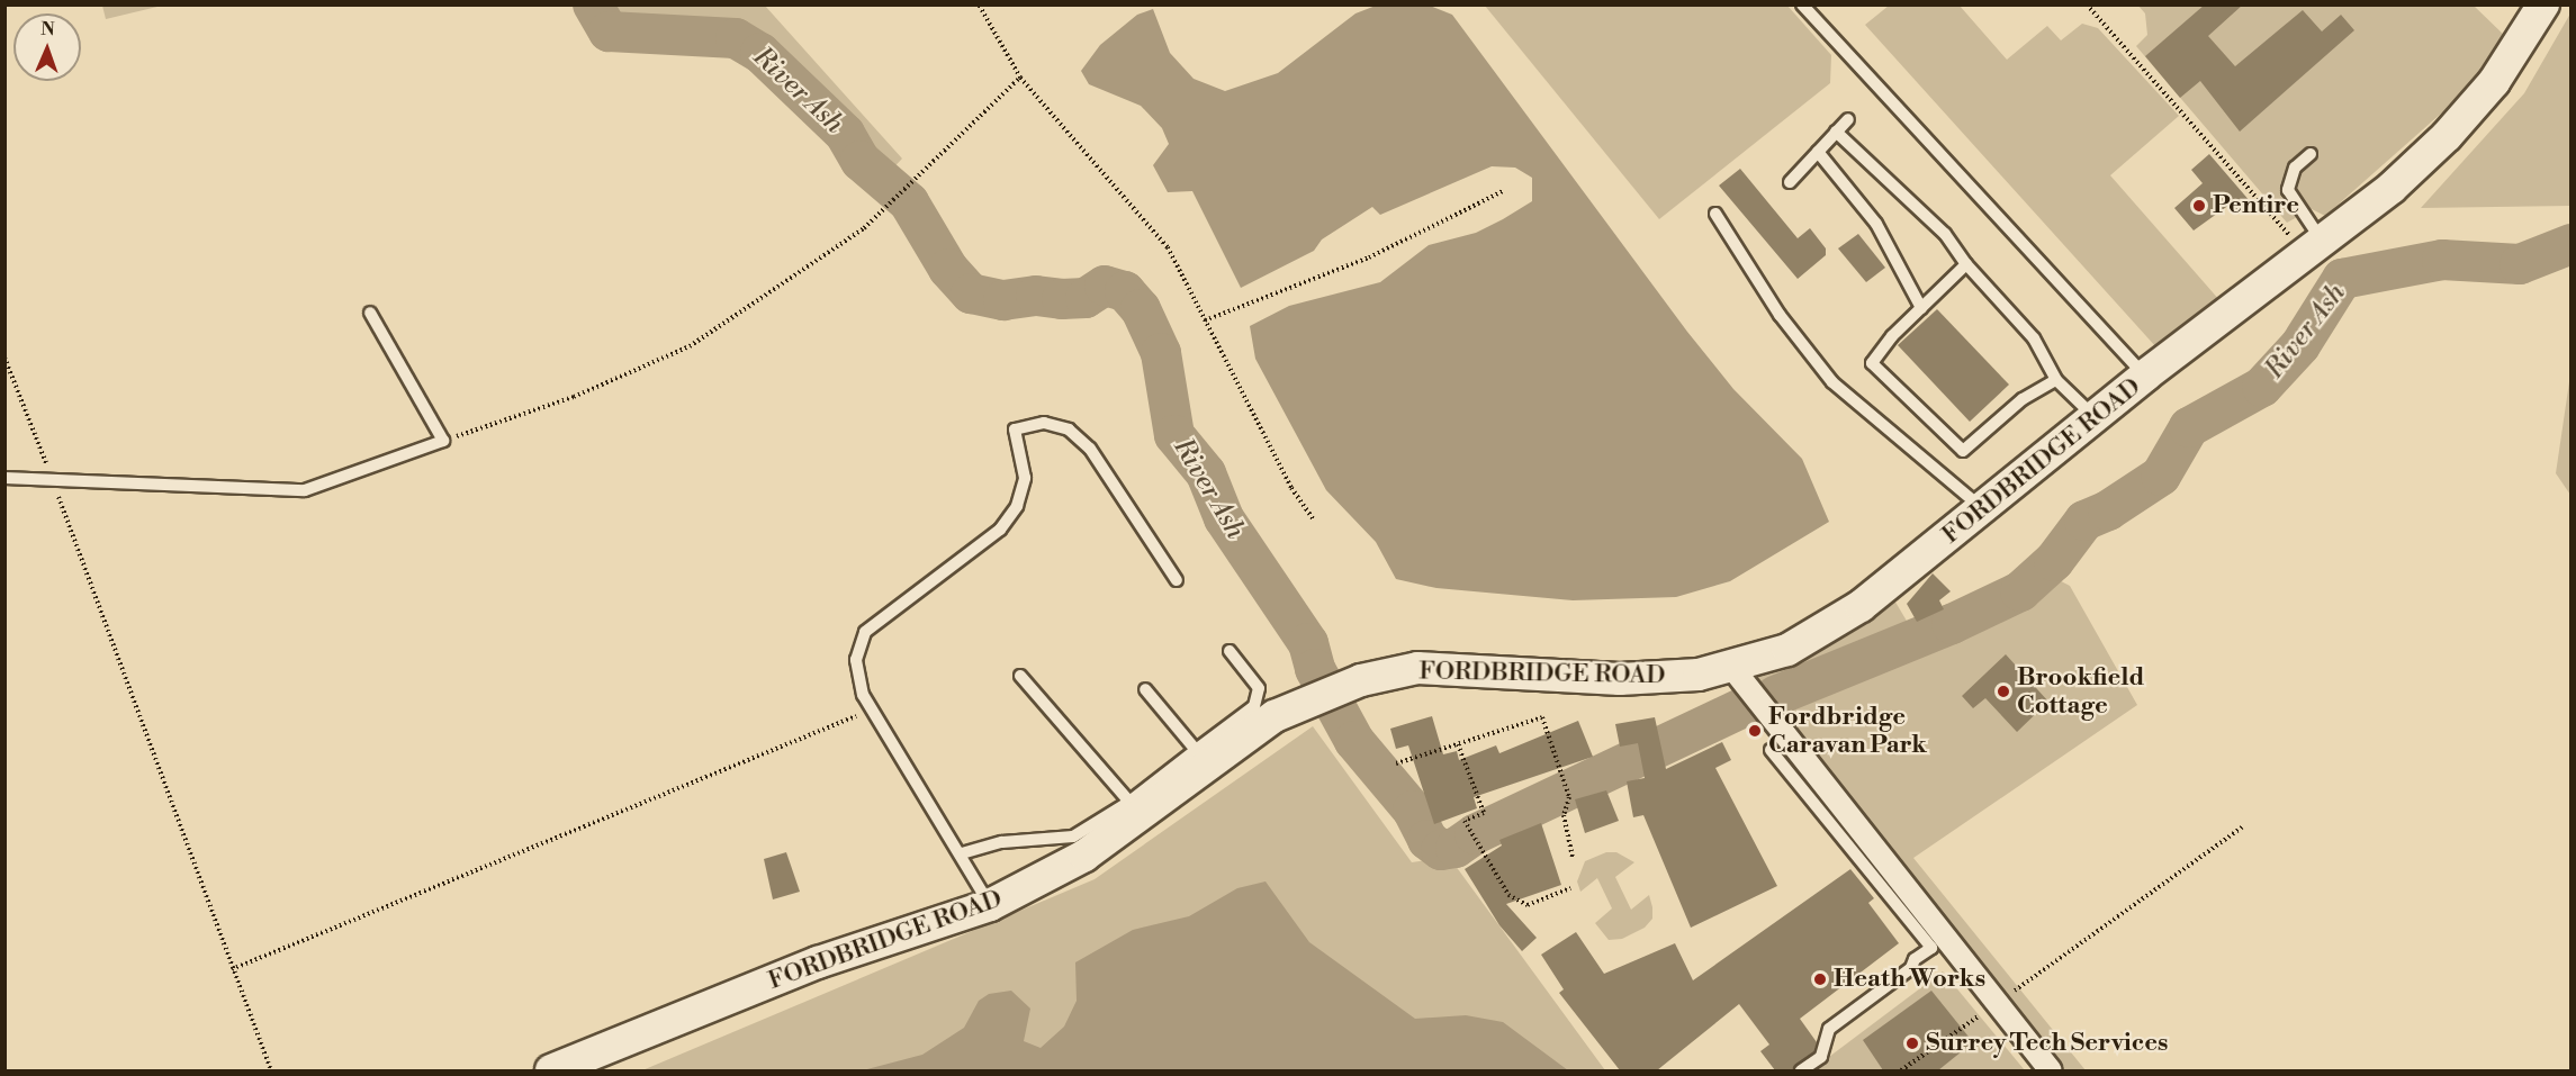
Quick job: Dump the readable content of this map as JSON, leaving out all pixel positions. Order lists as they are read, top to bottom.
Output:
{
  "streets": {
    "street": ["FORDBRIDGE ROAD"]
  },
  "water": ["River Ash"],
  "places": [
    "Pentire",
    "Brookfield Cottage",
    "Fordbridge Caravan Park",
    "Heath Works",
    "Surrey Tech Services"
  ],
  "north": "top"
}
